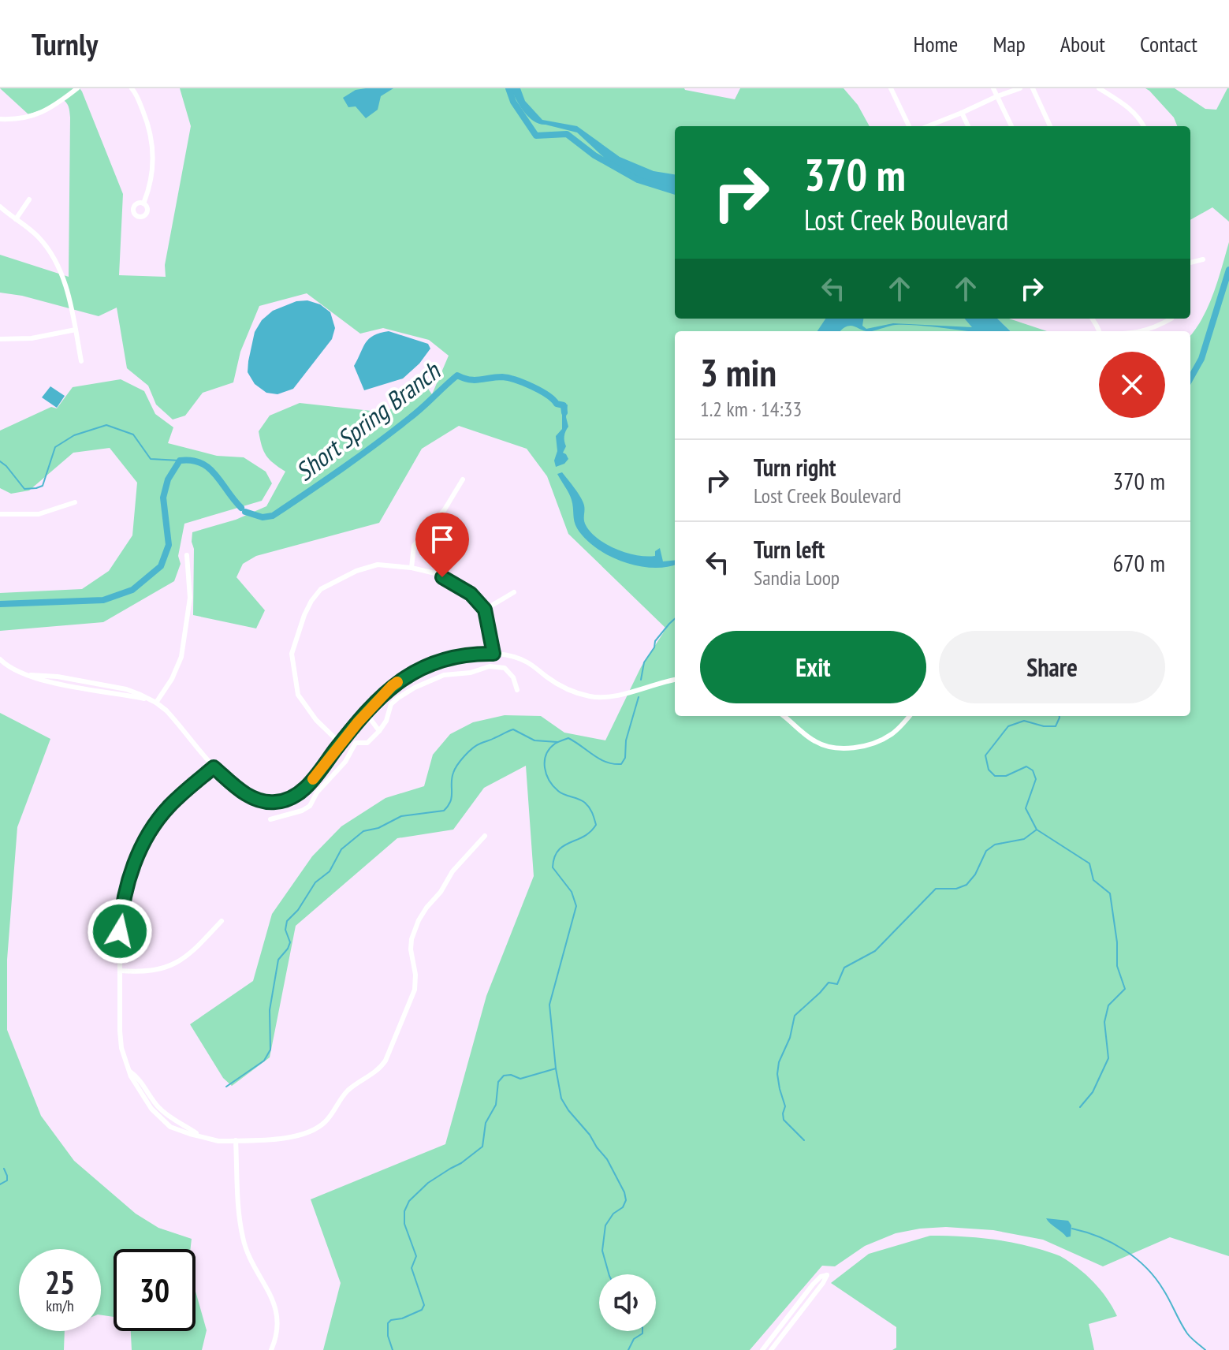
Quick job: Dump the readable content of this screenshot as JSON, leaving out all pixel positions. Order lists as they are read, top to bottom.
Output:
{
  "water": ["Short Spring Branch"],
  "page": {
    "header": "Turnly",
    "nav": [
      "Home",
      "Map",
      "About",
      "Contact"
    ],
    "turn": ["370 m", "Lost Creek Boulevard"],
    "heading": ["3 min", "1.2 km · 14:33"],
    "list": [
      {
        "name": "Turn right",
        "note": "Lost Creek Boulevard",
        "value": "370 m"
      },
      {
        "name": "Turn left",
        "note": "Sandia Loop",
        "value": "670 m"
      }
    ],
    "buttons": ["Exit", "Share"],
    "speed": "25 km/h",
    "limit": "30"
  }
}
